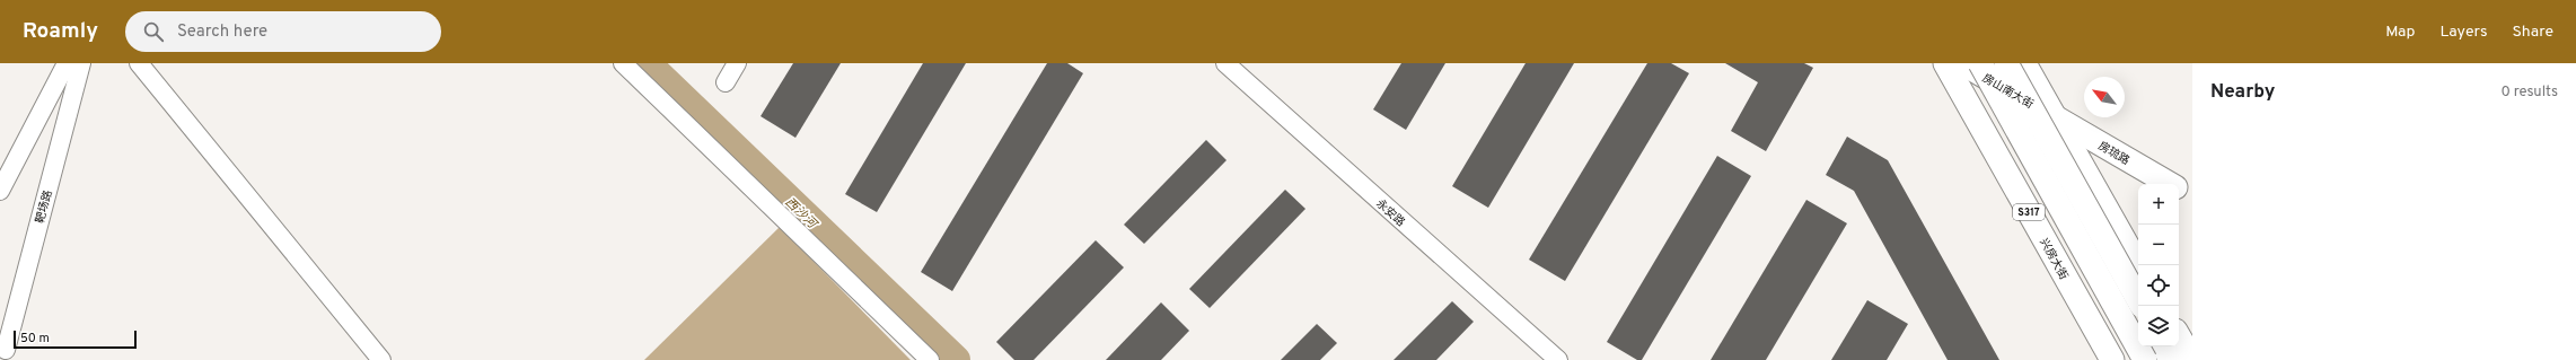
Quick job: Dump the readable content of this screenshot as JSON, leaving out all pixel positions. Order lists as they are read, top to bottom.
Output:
{
  "streets": {
    "main road": [
      "房山南大街",
      "房琉路",
      "S317",
      "兴房大街"
    ],
    "street": ["靶场路", "永安路"]
  },
  "crossings": [
    ["房山南大街", "房琉路"]
  ],
  "water": ["西沙河"],
  "scale_bar": "50 m",
  "north": "top left",
  "page": {
    "header": "Roamly",
    "search": "Search here",
    "nav": ["Map", "Layers", "Share"],
    "heading": ["Nearby", "0 results"],
    "map_buttons": ["+", "−"],
    "scale": "50 m"
  }
}
